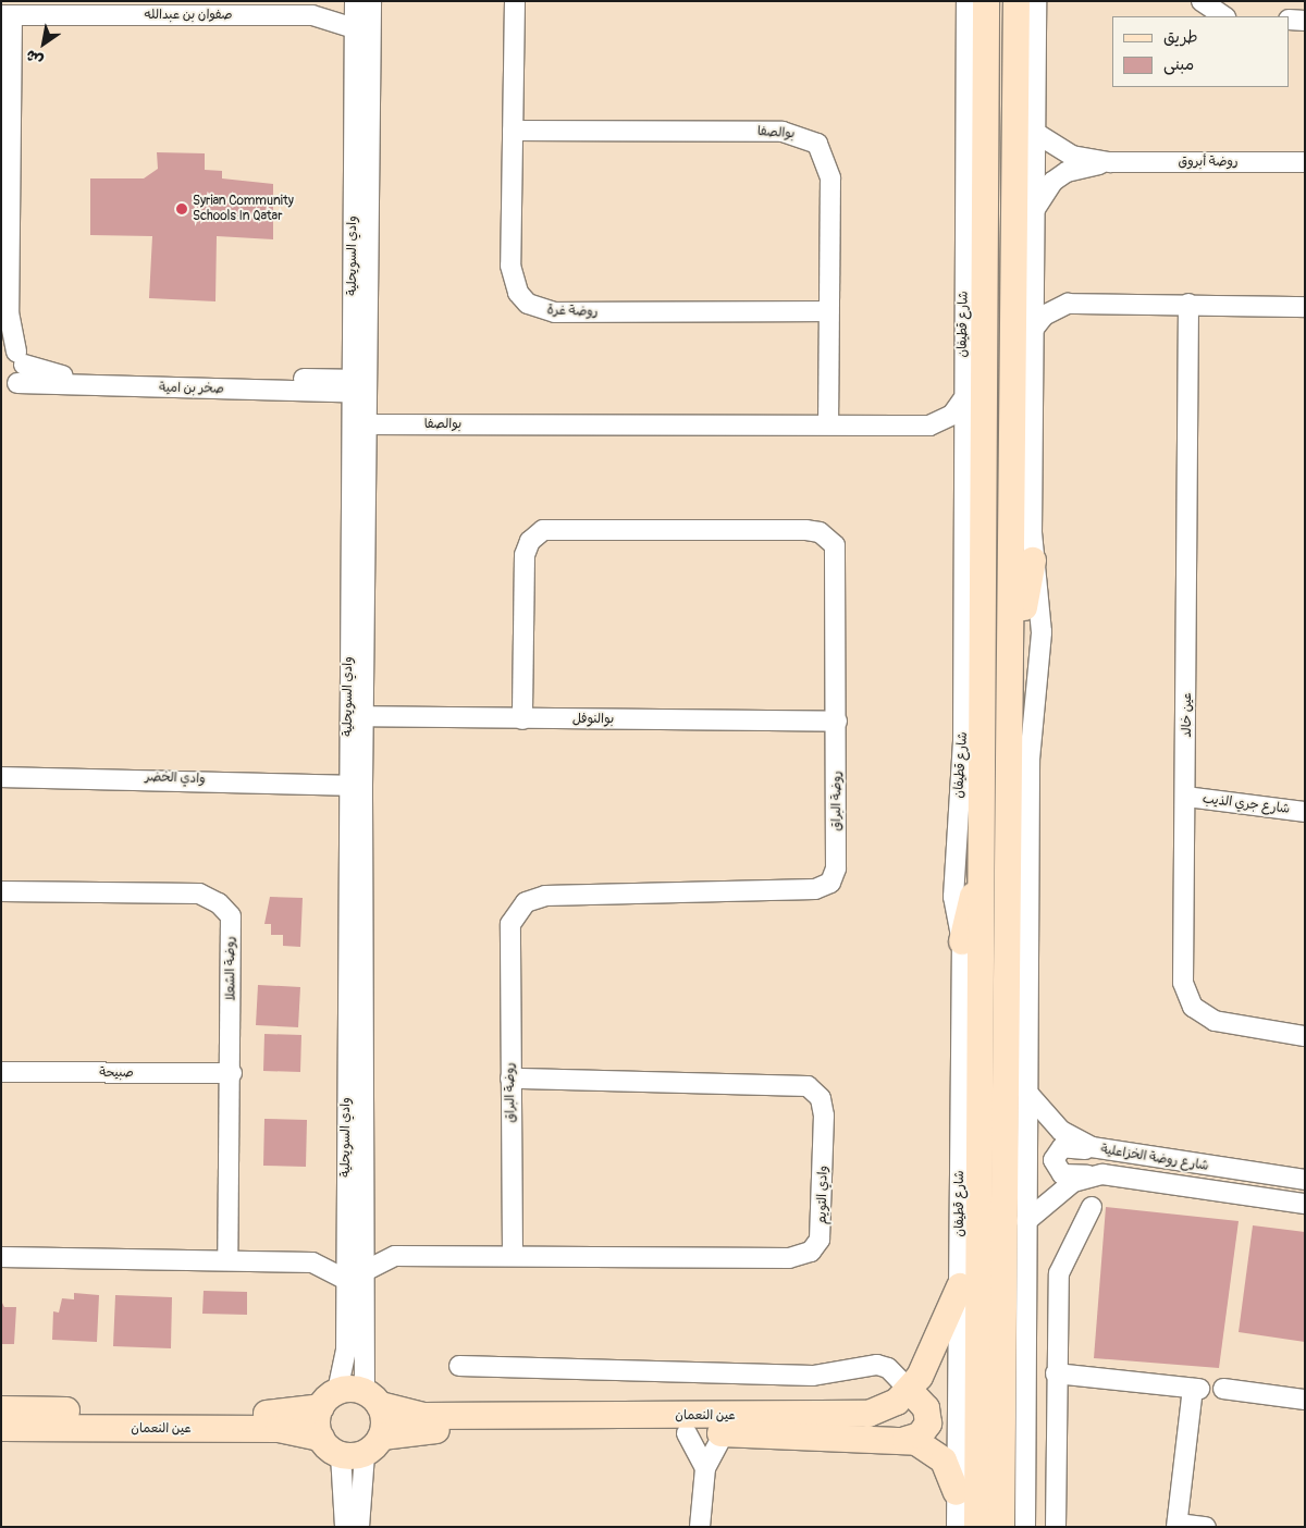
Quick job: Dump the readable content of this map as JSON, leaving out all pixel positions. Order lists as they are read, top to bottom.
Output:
{
  "streets": {
    "street": [
      "صفوان بن عبدالله",
      "بوالصفا",
      "روضة أبروق",
      "وادي السويحلية",
      "روضة غرة",
      "شارع قطيفان",
      "صخر بن امية",
      "عين خالد",
      "بوالنوفل",
      "وادي الخضر",
      "روضة البراق",
      "شارع جري الذيب",
      "روضة الشعلا",
      "صبيحة",
      "شارع روضة الخزاعلية",
      "وادي التويم",
      "عين النعمان"
    ]
  },
  "crossings": [
    ["صفوان بن عبدالله", "وادي السويحلية"],
    ["بوالصفا", "وادي السويحلية"],
    ["بوالصفا", "روضة غرة"],
    ["بوالصفا", "شارع قطيفان"],
    ["وادي السويحلية", "صخر بن امية"],
    ["وادي السويحلية", "بوالنوفل"],
    ["وادي السويحلية", "وادي الخضر"],
    ["وادي السويحلية", "وادي التويم"],
    ["وادي السويحلية", "عين النعمان"],
    ["شارع قطيفان", "عين النعمان"],
    ["عين خالد", "شارع جري الذيب"],
    ["بوالنوفل", "روضة البراق"],
    ["روضة البراق", "وادي التويم"],
    ["روضة الشعلا", "صبيحة"]
  ],
  "places": ["Syrian Community Schools In Qatar"],
  "legend": ["طريق", "مبنى"],
  "north": "bottom left"
}
